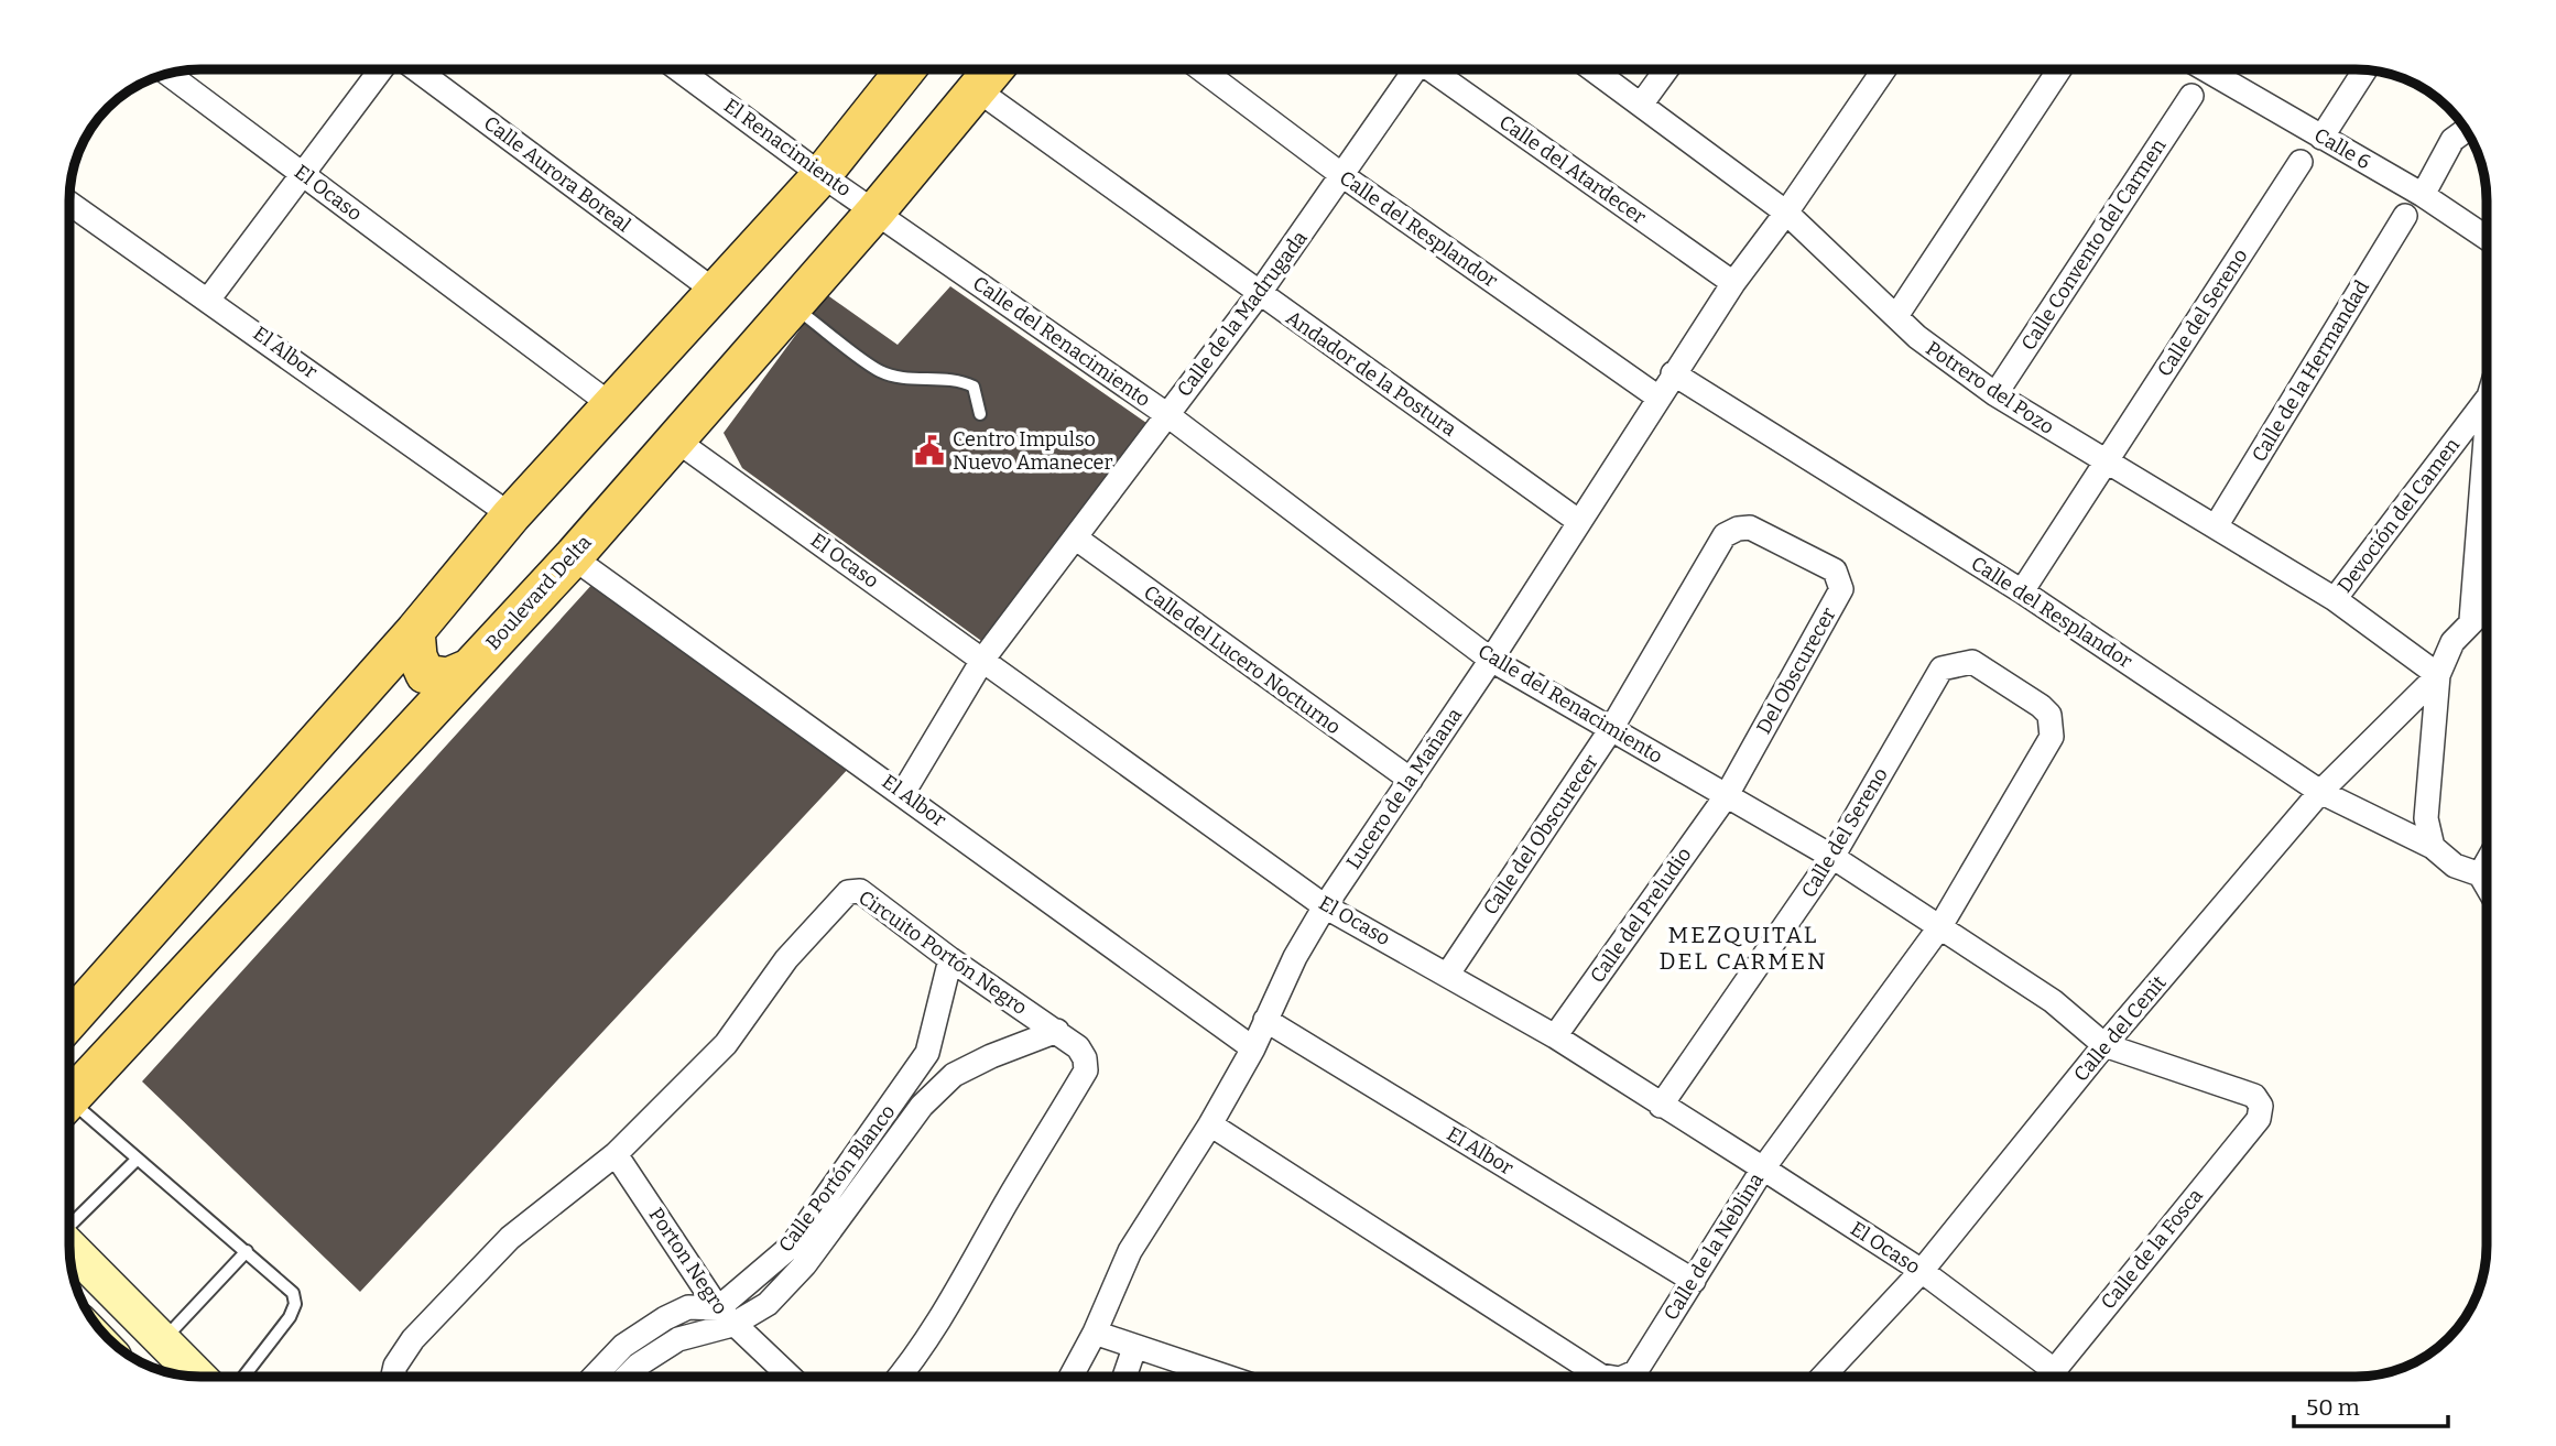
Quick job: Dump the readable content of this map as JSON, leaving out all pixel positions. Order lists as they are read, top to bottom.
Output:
{
  "streets": {
    "main road": ["Boulevard Delta"],
    "street": [
      "El Renacimiento",
      "Calle 6",
      "Calle del Atardecer",
      "Calle Aurora Boreal",
      "El Ocaso",
      "Calle del Resplandor",
      "Calle Convento del Carmen",
      "Calle del Sereno",
      "Calle de la Madrugada",
      "Calle del Renacimiento",
      "El Albor",
      "Calle de la Hermandad",
      "Andador de la Postura",
      "Potrero del Pozo",
      "Devoción del Camen",
      "Calle del Lucero Nocturno",
      "Del Obscurecer",
      "Lucero de la Mañana",
      "Calle del Obscurecer",
      "Calle del Preludio",
      "Circuito Portón Negro",
      "Calle del Cenit",
      "Calle Portón Blanco",
      "Calle de la Neblina",
      "Calle de la Fosca",
      "Porton Negro"
    ]
  },
  "crossings": [
    ["El Renacimiento", "Calle del Renacimiento"],
    ["El Renacimiento", "Boulevard Delta"],
    ["Calle del Atardecer", "Lucero de la Mañana"],
    ["El Ocaso", "Calle del Sereno"],
    ["El Ocaso", "Calle de la Madrugada"],
    ["El Ocaso", "Boulevard Delta"],
    ["El Ocaso", "Lucero de la Mañana"],
    ["El Ocaso", "Calle del Obscurecer"],
    ["El Ocaso", "Calle del Preludio"],
    ["El Ocaso", "Calle del Cenit"],
    ["El Ocaso", "Calle de la Neblina"],
    ["El Ocaso", "Calle de la Fosca"],
    ["Calle del Resplandor", "Calle del Sereno"],
    ["Calle del Resplandor", "Calle de la Madrugada"],
    ["Calle del Resplandor", "Lucero de la Mañana"],
    ["Calle del Resplandor", "Calle del Cenit"],
    ["Calle Convento del Carmen", "Potrero del Pozo"],
    ["Calle del Sereno", "Calle del Renacimiento"],
    ["Calle del Sereno", "Potrero del Pozo"],
    ["Calle del Sereno", "Calle de la Neblina"],
    ["Calle de la Madrugada", "Calle del Renacimiento"],
    ["Calle de la Madrugada", "El Albor"],
    ["Calle de la Madrugada", "Andador de la Postura"],
    ["Calle de la Madrugada", "Calle del Lucero Nocturno"],
    ["Calle del Renacimiento", "Boulevard Delta"],
    ["Calle del Renacimiento", "Del Obscurecer"],
    ["Calle del Renacimiento", "Lucero de la Mañana"],
    ["Calle del Renacimiento", "Calle del Obscurecer"],
    ["Calle del Renacimiento", "Calle del Preludio"],
    ["Calle del Renacimiento", "Calle del Cenit"],
    ["Calle del Renacimiento", "Calle de la Neblina"],
    ["Calle del Renacimiento", "Calle de la Fosca"],
    ["El Albor", "Boulevard Delta"],
    ["El Albor", "Lucero de la Mañana"],
    ["El Albor", "Calle de la Neblina"],
    ["Calle de la Hermandad", "Potrero del Pozo"],
    ["Andador de la Postura", "Boulevard Delta"],
    ["Andador de la Postura", "Lucero de la Mañana"],
    ["Potrero del Pozo", "Devoción del Camen"],
    ["Potrero del Pozo", "Lucero de la Mañana"],
    ["Potrero del Pozo", "Calle del Cenit"],
    ["Calle del Lucero Nocturno", "Lucero de la Mañana"],
    ["Del Obscurecer", "Calle del Obscurecer"],
    ["Del Obscurecer", "Calle del Preludio"],
    ["Lucero de la Mañana", "Calle de la Neblina"],
    ["Circuito Portón Negro", "Calle Portón Blanco"],
    ["Circuito Portón Negro", "Porton Negro"],
    ["Calle Portón Blanco", "Porton Negro"]
  ],
  "districts": ["MEZQUITAL DEL CARMEN"],
  "places": {
    "public building": ["Centro Impulso Nuevo Amanecer"]
  },
  "scale_bar": "50 m"
}
